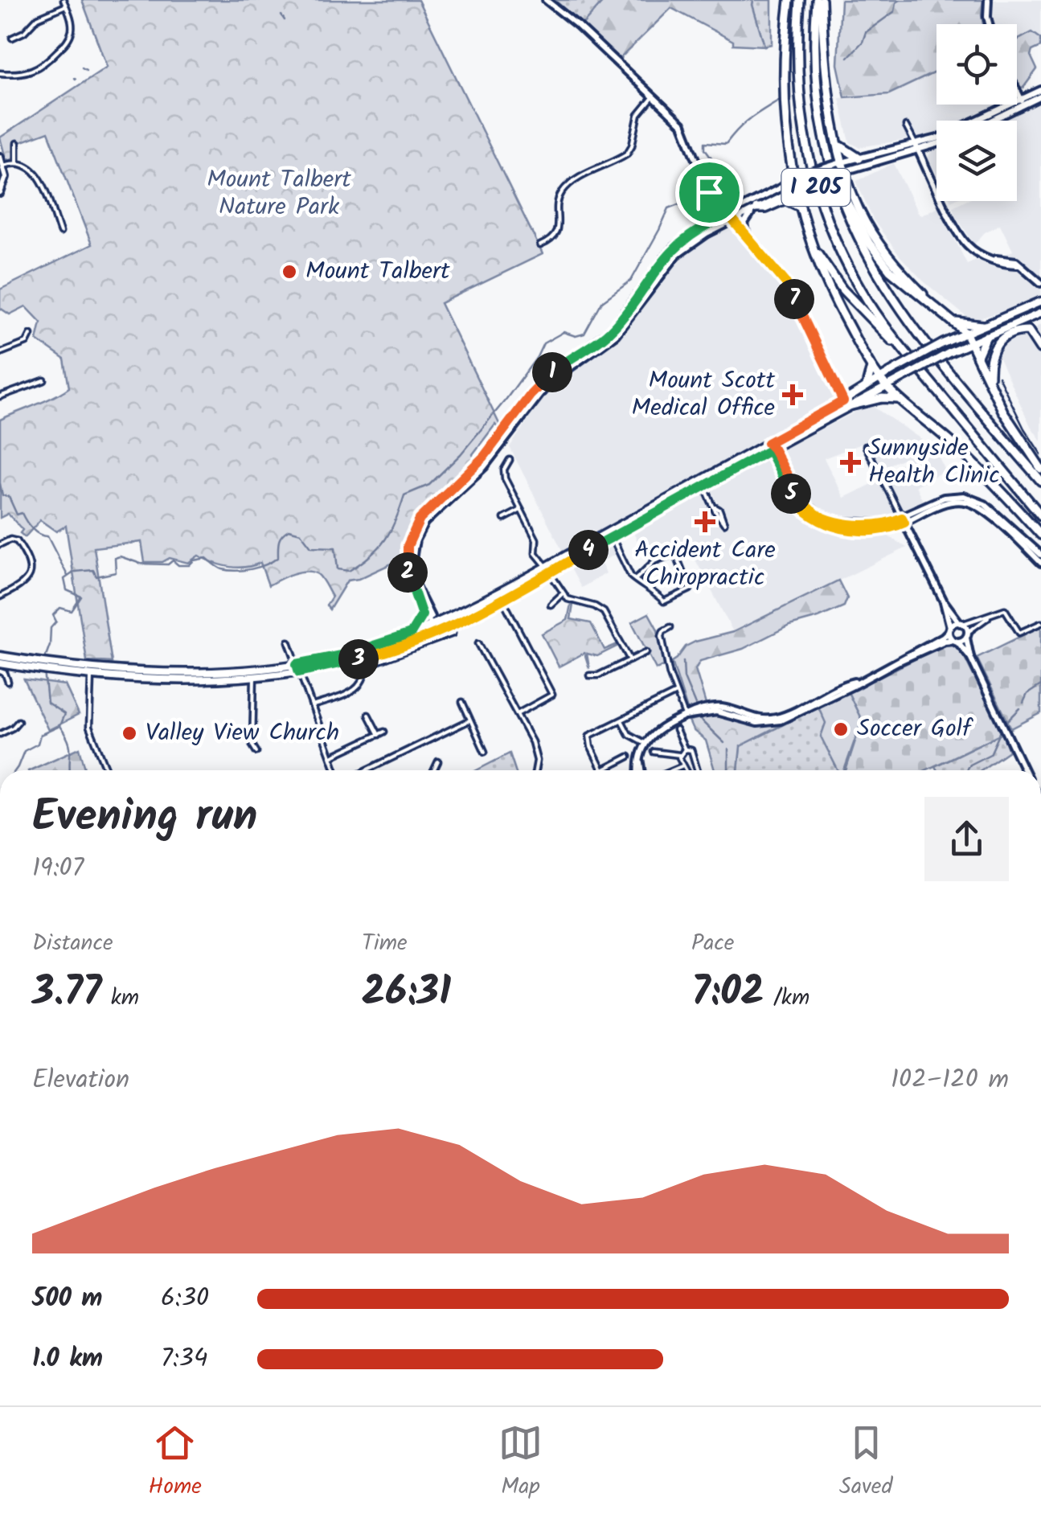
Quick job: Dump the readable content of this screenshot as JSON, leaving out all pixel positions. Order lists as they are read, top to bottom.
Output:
{
  "streets": {
    "highway": ["I 205"]
  },
  "parks": ["Mount Talbert Nature Park"],
  "places": {
    "other": ["Mount Talbert", "Soccer Golf", "Valley View Church"],
    "health": ["Mount Scott Medical Office", "Sunnyside Health Clinic", "Accident Care Chiropractic"]
  },
  "page": {
    "pins": [
      "7",
      "1",
      "5",
      "4",
      "2",
      "3"
    ],
    "heading": ["Evening run", "19:07"],
    "stats": [
      ["Distance", "3.77 km"],
      ["Time", "26:31"],
      ["Pace", "7:02 /km"]
    ],
    "chart": ["Elevation", "102–120 m"],
    "list": [
      {
        "name": "500 m",
        "note": "6:30"
      },
      {
        "name": "1.0 km",
        "note": "7:34"
      }
    ],
    "tabs": ["Home", "Map", "Saved"]
  }
}
